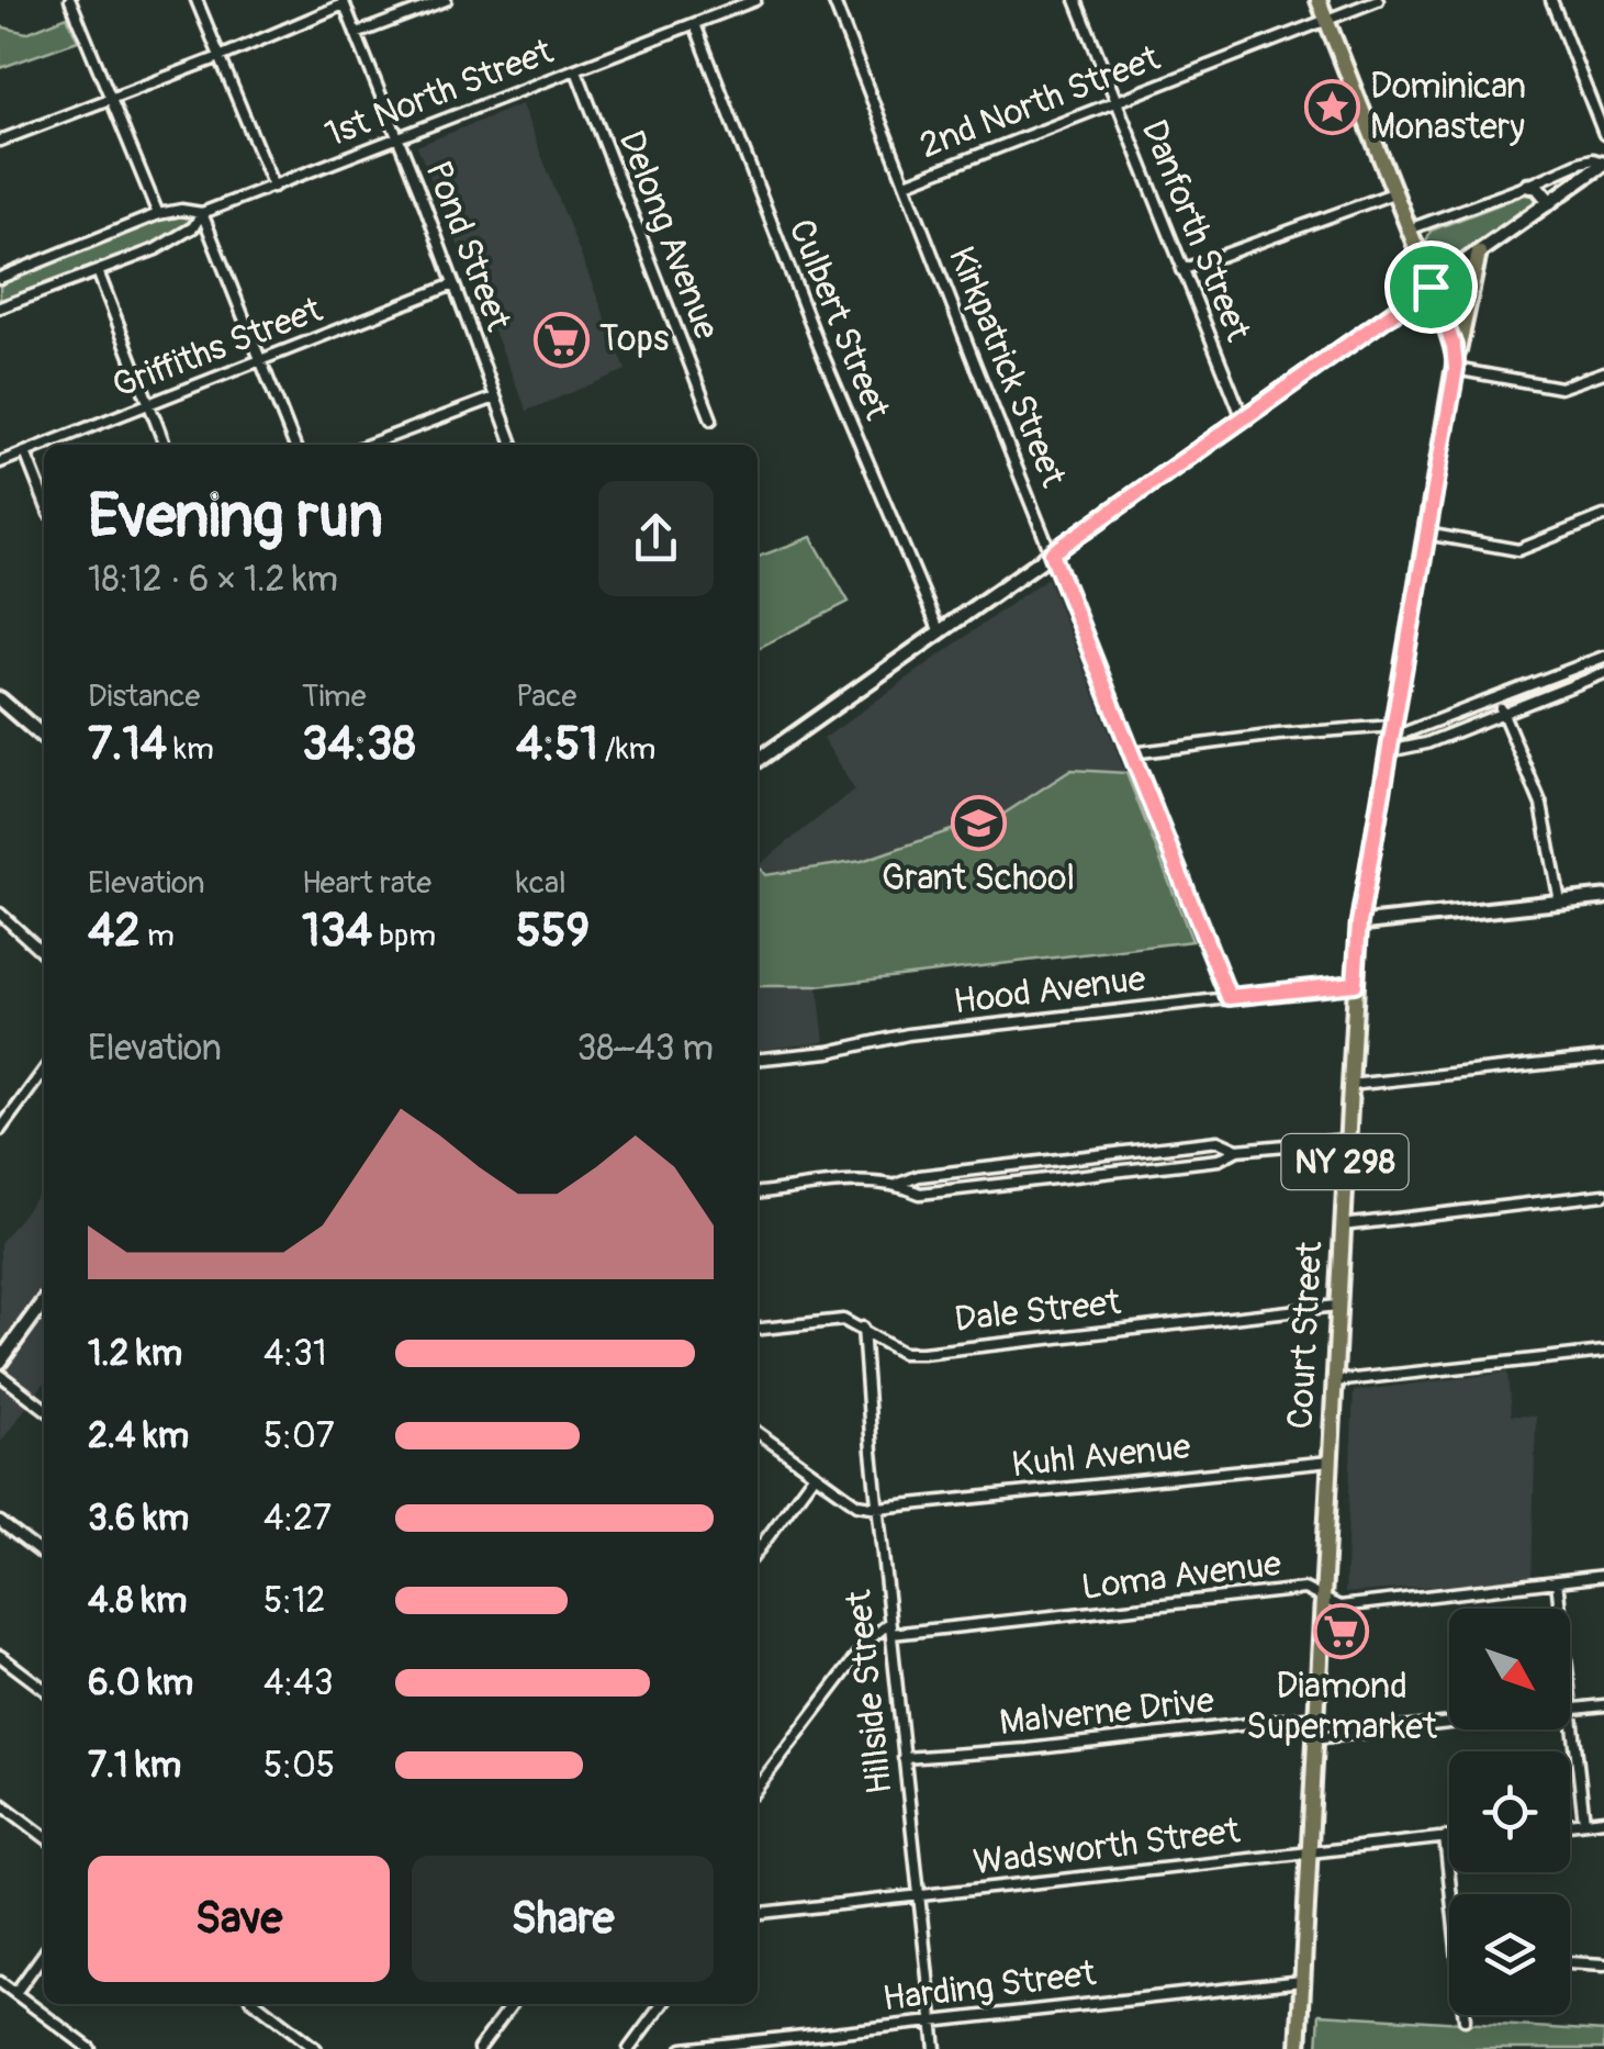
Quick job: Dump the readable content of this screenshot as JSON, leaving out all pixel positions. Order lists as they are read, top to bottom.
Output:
{
  "streets": {
    "main road": ["NY 298", "Court Street"],
    "street": [
      "1st North Street",
      "2nd North Street",
      "Danforth Street",
      "Delong Avenue",
      "Pond Street",
      "Culbert Street",
      "Griffiths Street",
      "Kirkpatrick Street",
      "Hood Avenue",
      "Dale Street",
      "Kuhl Avenue",
      "Loma Avenue",
      "Hillside Street",
      "Malverne Drive",
      "Wadsworth Street",
      "Harding Street"
    ]
  },
  "crossings": [
    ["1st North Street", "Delong Avenue"],
    ["1st North Street", "Pond Street"],
    ["1st North Street", "Culbert Street"],
    ["2nd North Street", "Danforth Street"],
    ["2nd North Street", "Kirkpatrick Street"],
    ["2nd North Street", "Court Street"],
    ["Pond Street", "Griffiths Street"],
    ["Kirkpatrick Street", "Hood Avenue"],
    ["Hood Avenue", "Court Street"],
    ["Dale Street", "Court Street"],
    ["Dale Street", "Hillside Street"],
    ["Court Street", "Kuhl Avenue"],
    ["Court Street", "Loma Avenue"],
    ["Court Street", "Malverne Drive"],
    ["Court Street", "Wadsworth Street"],
    ["Court Street", "Harding Street"],
    ["Kuhl Avenue", "Hillside Street"],
    ["Loma Avenue", "Hillside Street"],
    ["Hillside Street", "Malverne Drive"],
    ["Hillside Street", "Wadsworth Street"],
    ["Hillside Street", "Harding Street"]
  ],
  "places": {
    "place": ["Dominican Monastery"],
    "supermarket": ["Tops", "Diamond Supermarket"],
    "school or university": ["Grant School"]
  },
  "north": "bottom right",
  "page": {
    "heading": ["Evening run", "18:12 · 6 × 1.2 km"],
    "stats": [
      ["Distance", "7.14 km"],
      ["Time", "34:38"],
      ["Pace", "4:51 /km"],
      ["Elevation", "42 m"],
      ["Heart rate", "134 bpm"],
      ["kcal", "559"]
    ],
    "chart": ["Elevation", "38–43 m"],
    "list": [
      {
        "name": "1.2 km",
        "note": "4:31"
      },
      {
        "name": "2.4 km",
        "note": "5:07"
      },
      {
        "name": "3.6 km",
        "note": "4:27"
      },
      {
        "name": "4.8 km",
        "note": "5:12"
      },
      {
        "name": "6.0 km",
        "note": "4:43"
      },
      {
        "name": "7.1 km",
        "note": "5:05"
      }
    ],
    "buttons": ["Save", "Share"]
  }
}
